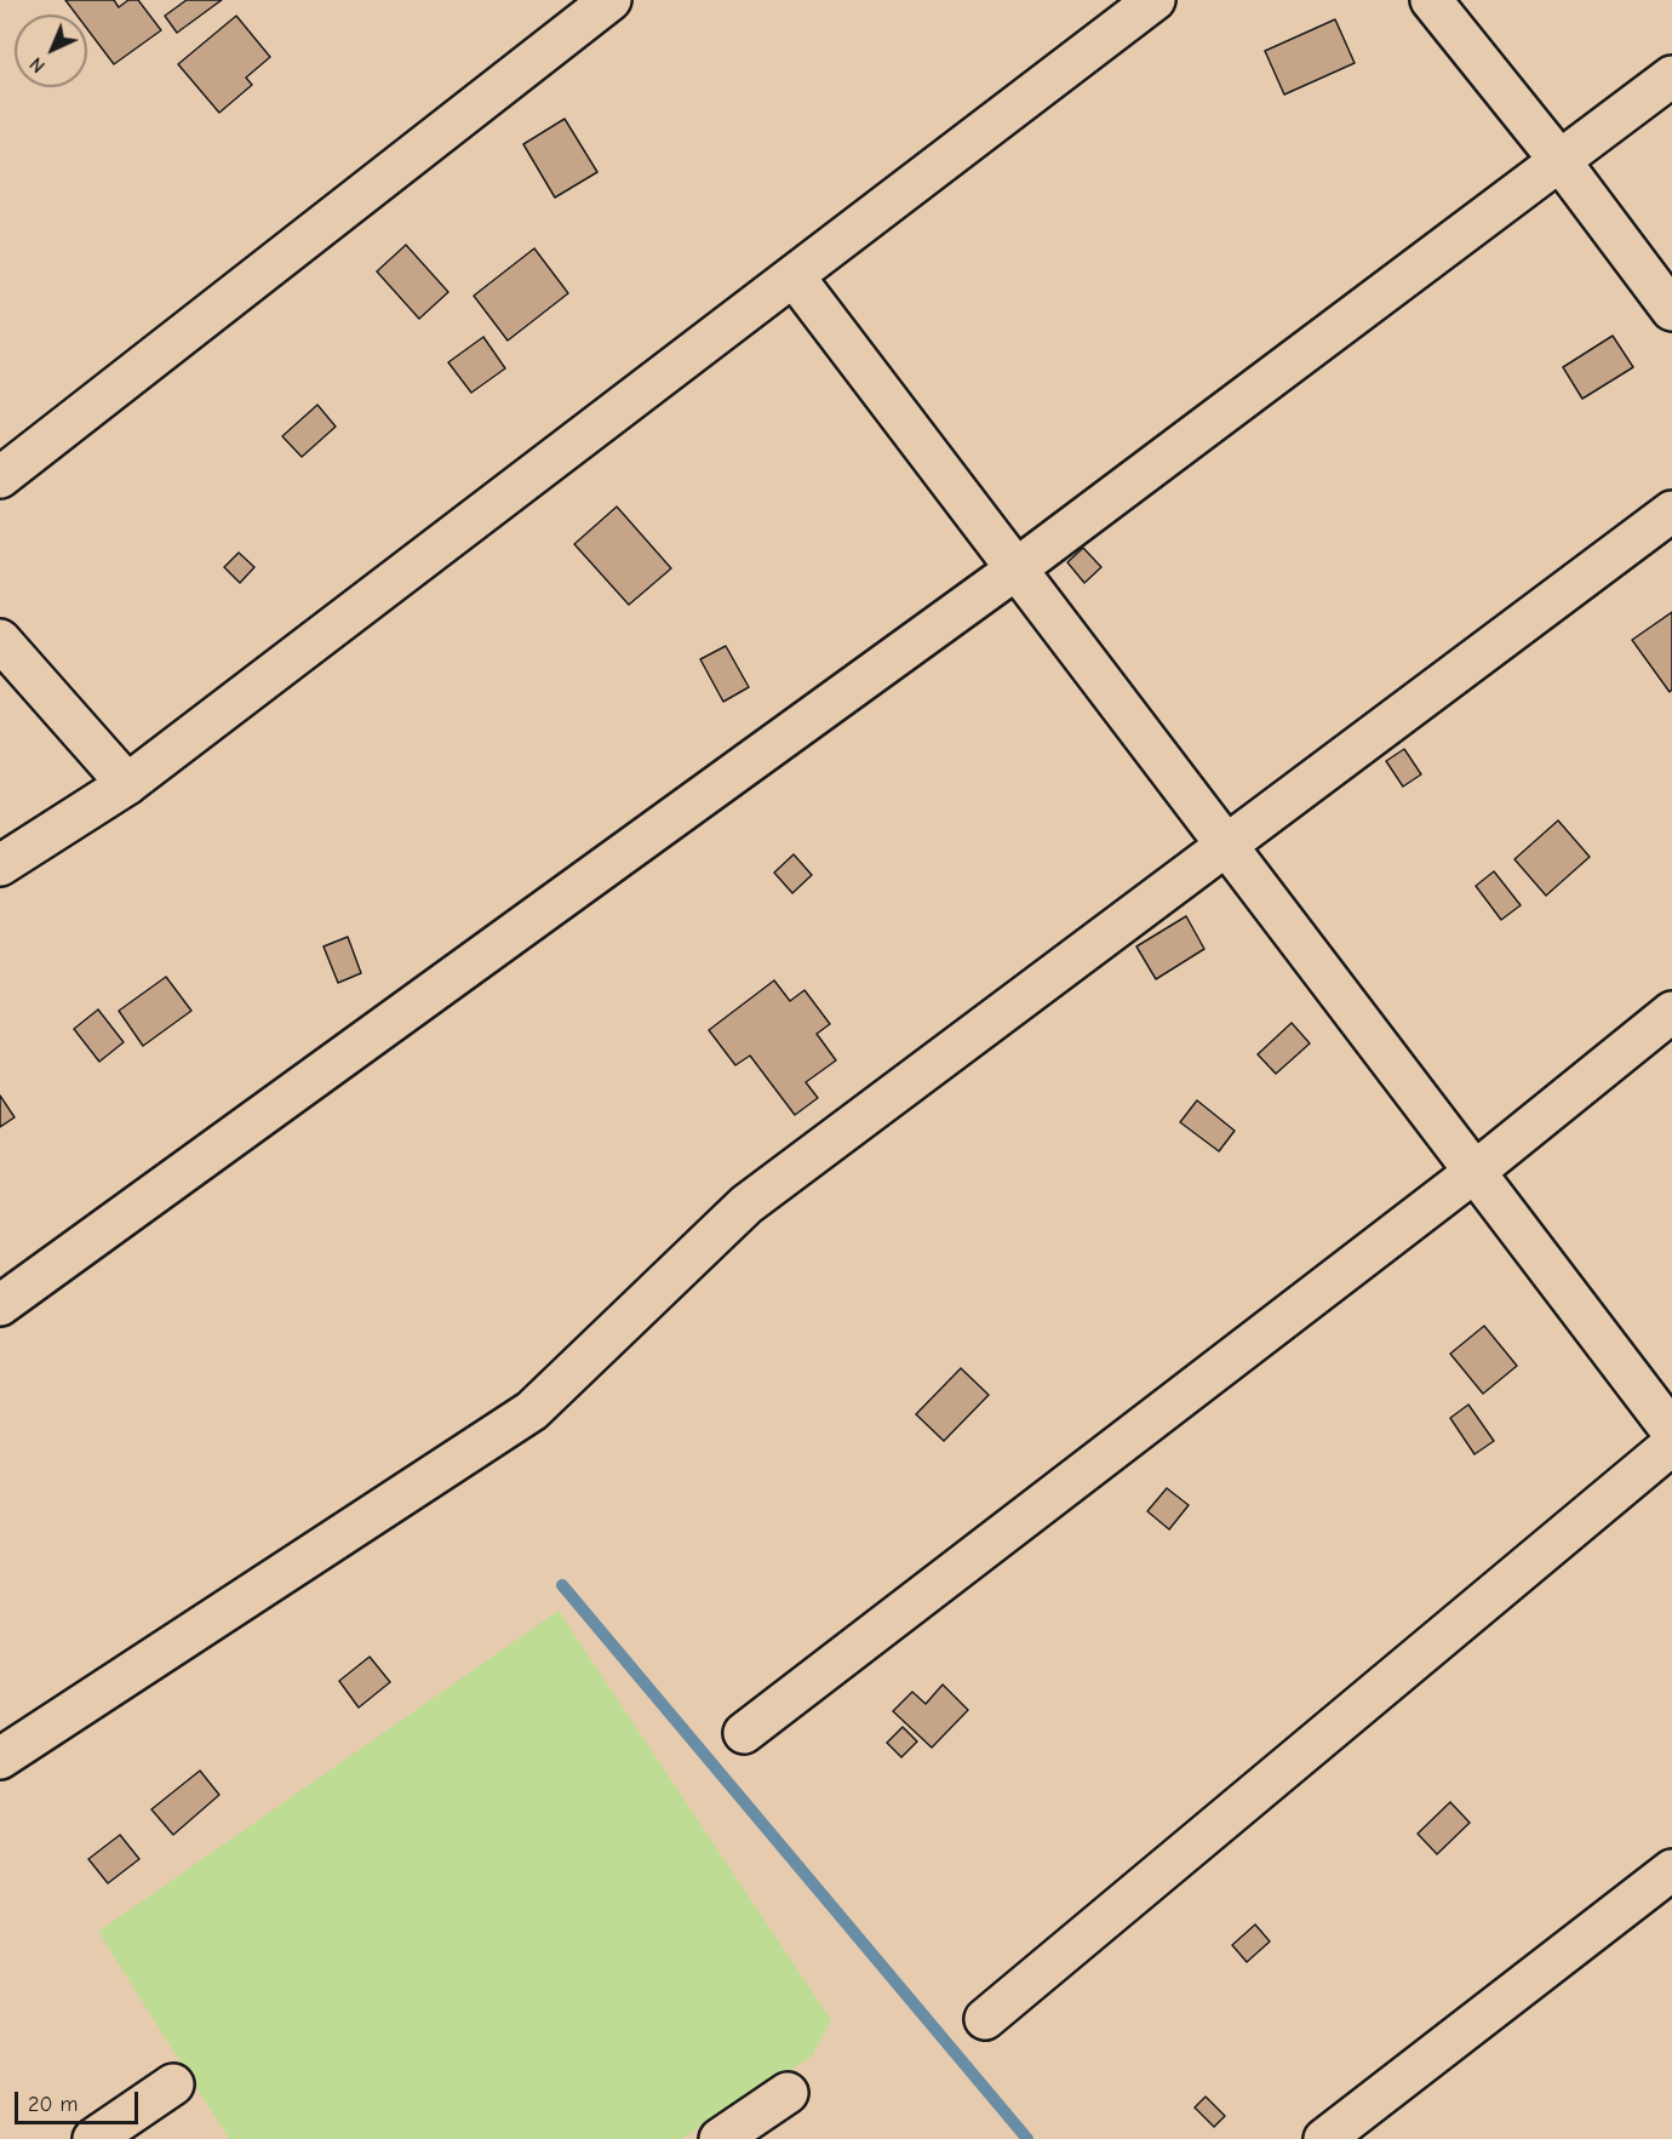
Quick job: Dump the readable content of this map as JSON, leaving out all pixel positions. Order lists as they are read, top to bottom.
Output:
{
  "scale_bar": "20 m",
  "north": "bottom left"
}
